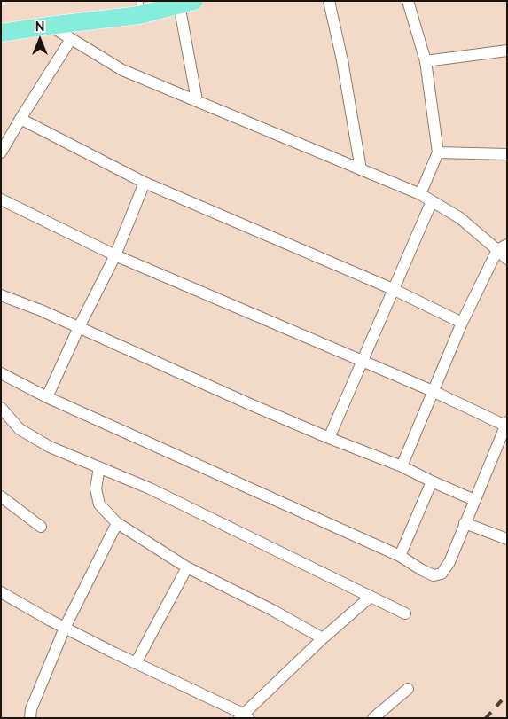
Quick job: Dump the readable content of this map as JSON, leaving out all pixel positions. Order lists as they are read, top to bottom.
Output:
{
  "north": "top"
}
